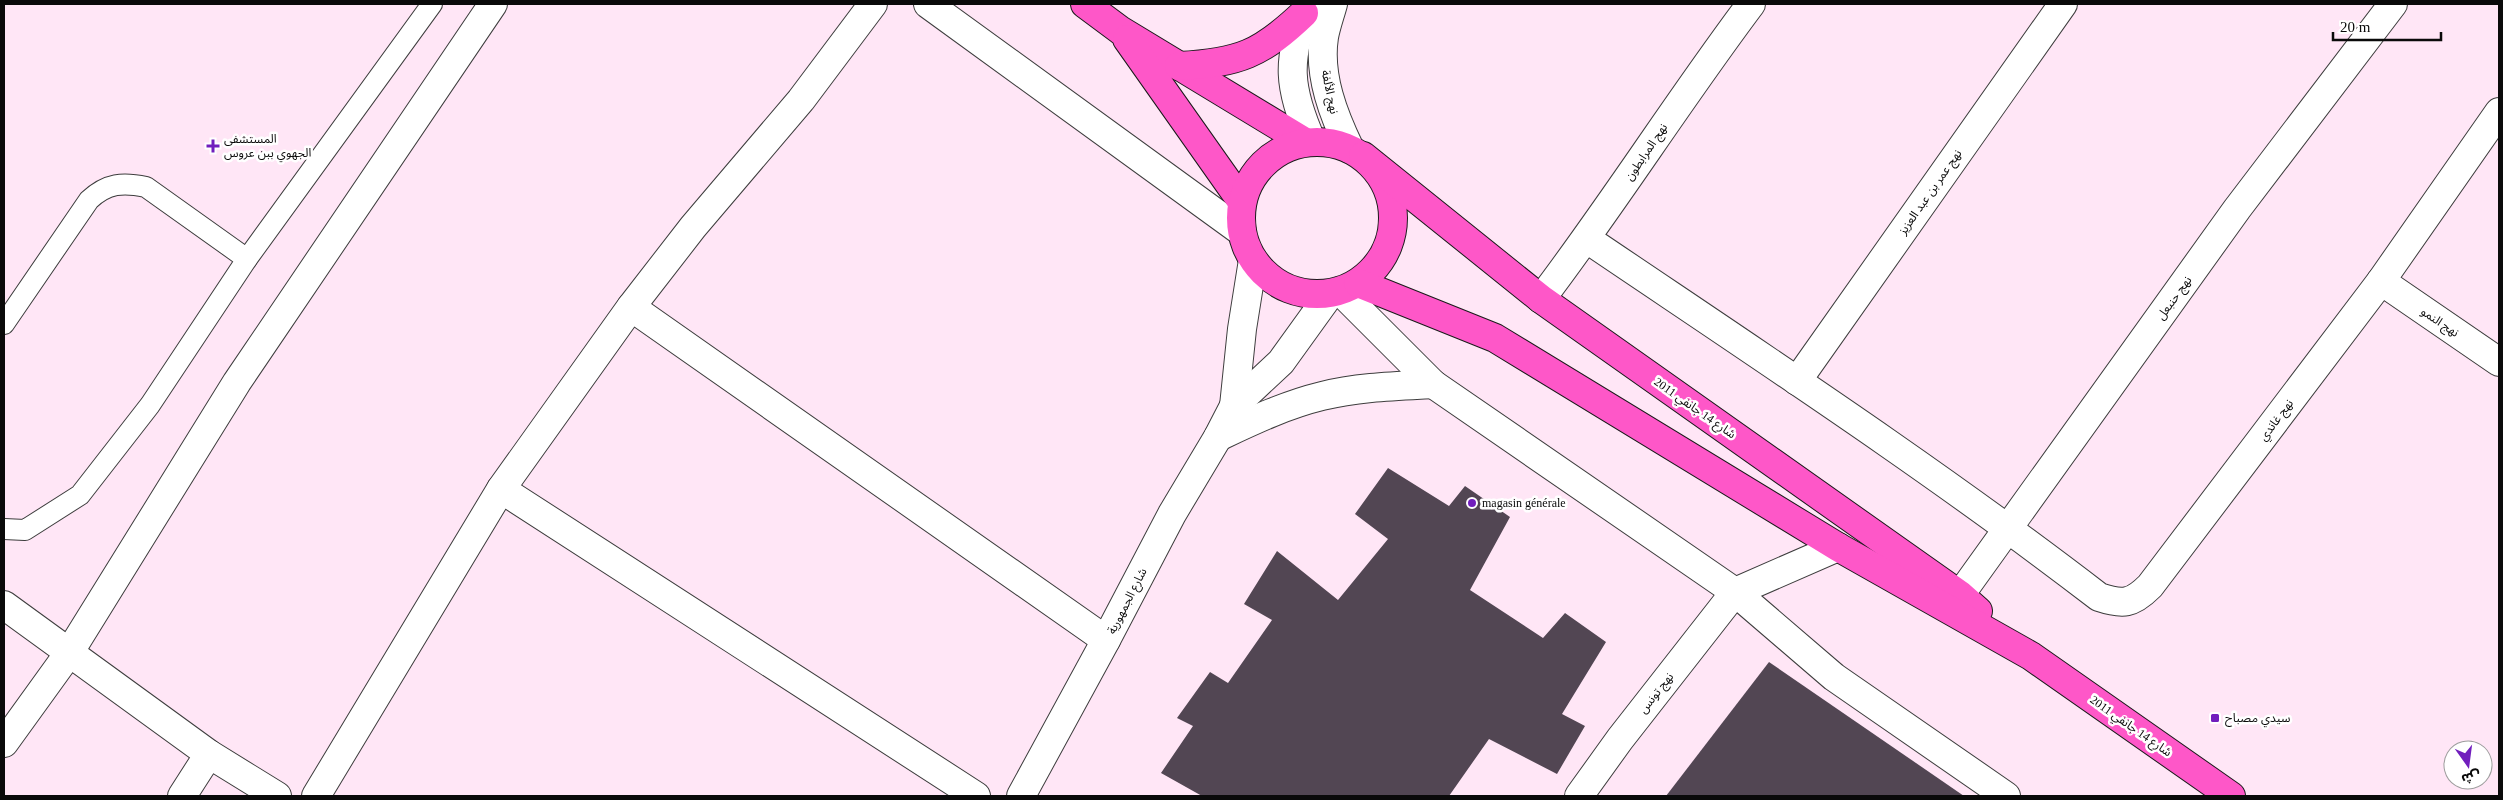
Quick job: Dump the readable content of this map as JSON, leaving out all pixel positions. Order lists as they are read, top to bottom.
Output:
{
  "streets": {
    "main road": ["شارع 14 جانفي 2011"],
    "street": [
      "نهج الألفة",
      "نهج المرابطون",
      "نهج عمر بن عبد العزيز",
      "نهج حنبعل",
      "نهج النمو",
      "نهج غاندي",
      "شارع الجمهورية",
      "نهج تونس"
    ]
  },
  "crossings": [
    ["نهج الألفة", "شارع 14 جانفي 2011"],
    ["نهج المرابطون", "شارع 14 جانفي 2011"],
    ["نهج المرابطون", "نهج غاندي"],
    ["نهج عمر بن عبد العزيز", "نهج غاندي"],
    ["نهج حنبعل", "شارع 14 جانفي 2011"],
    ["نهج حنبعل", "نهج غاندي"],
    ["نهج النمو", "نهج غاندي"]
  ],
  "places": {
    "health": ["المستشفى الجهوي ببن عروس"],
    "other": ["magasin générale"],
    "transit": ["سيدي مصباح"]
  },
  "scale_bar": "20 m",
  "north": "bottom"
}
